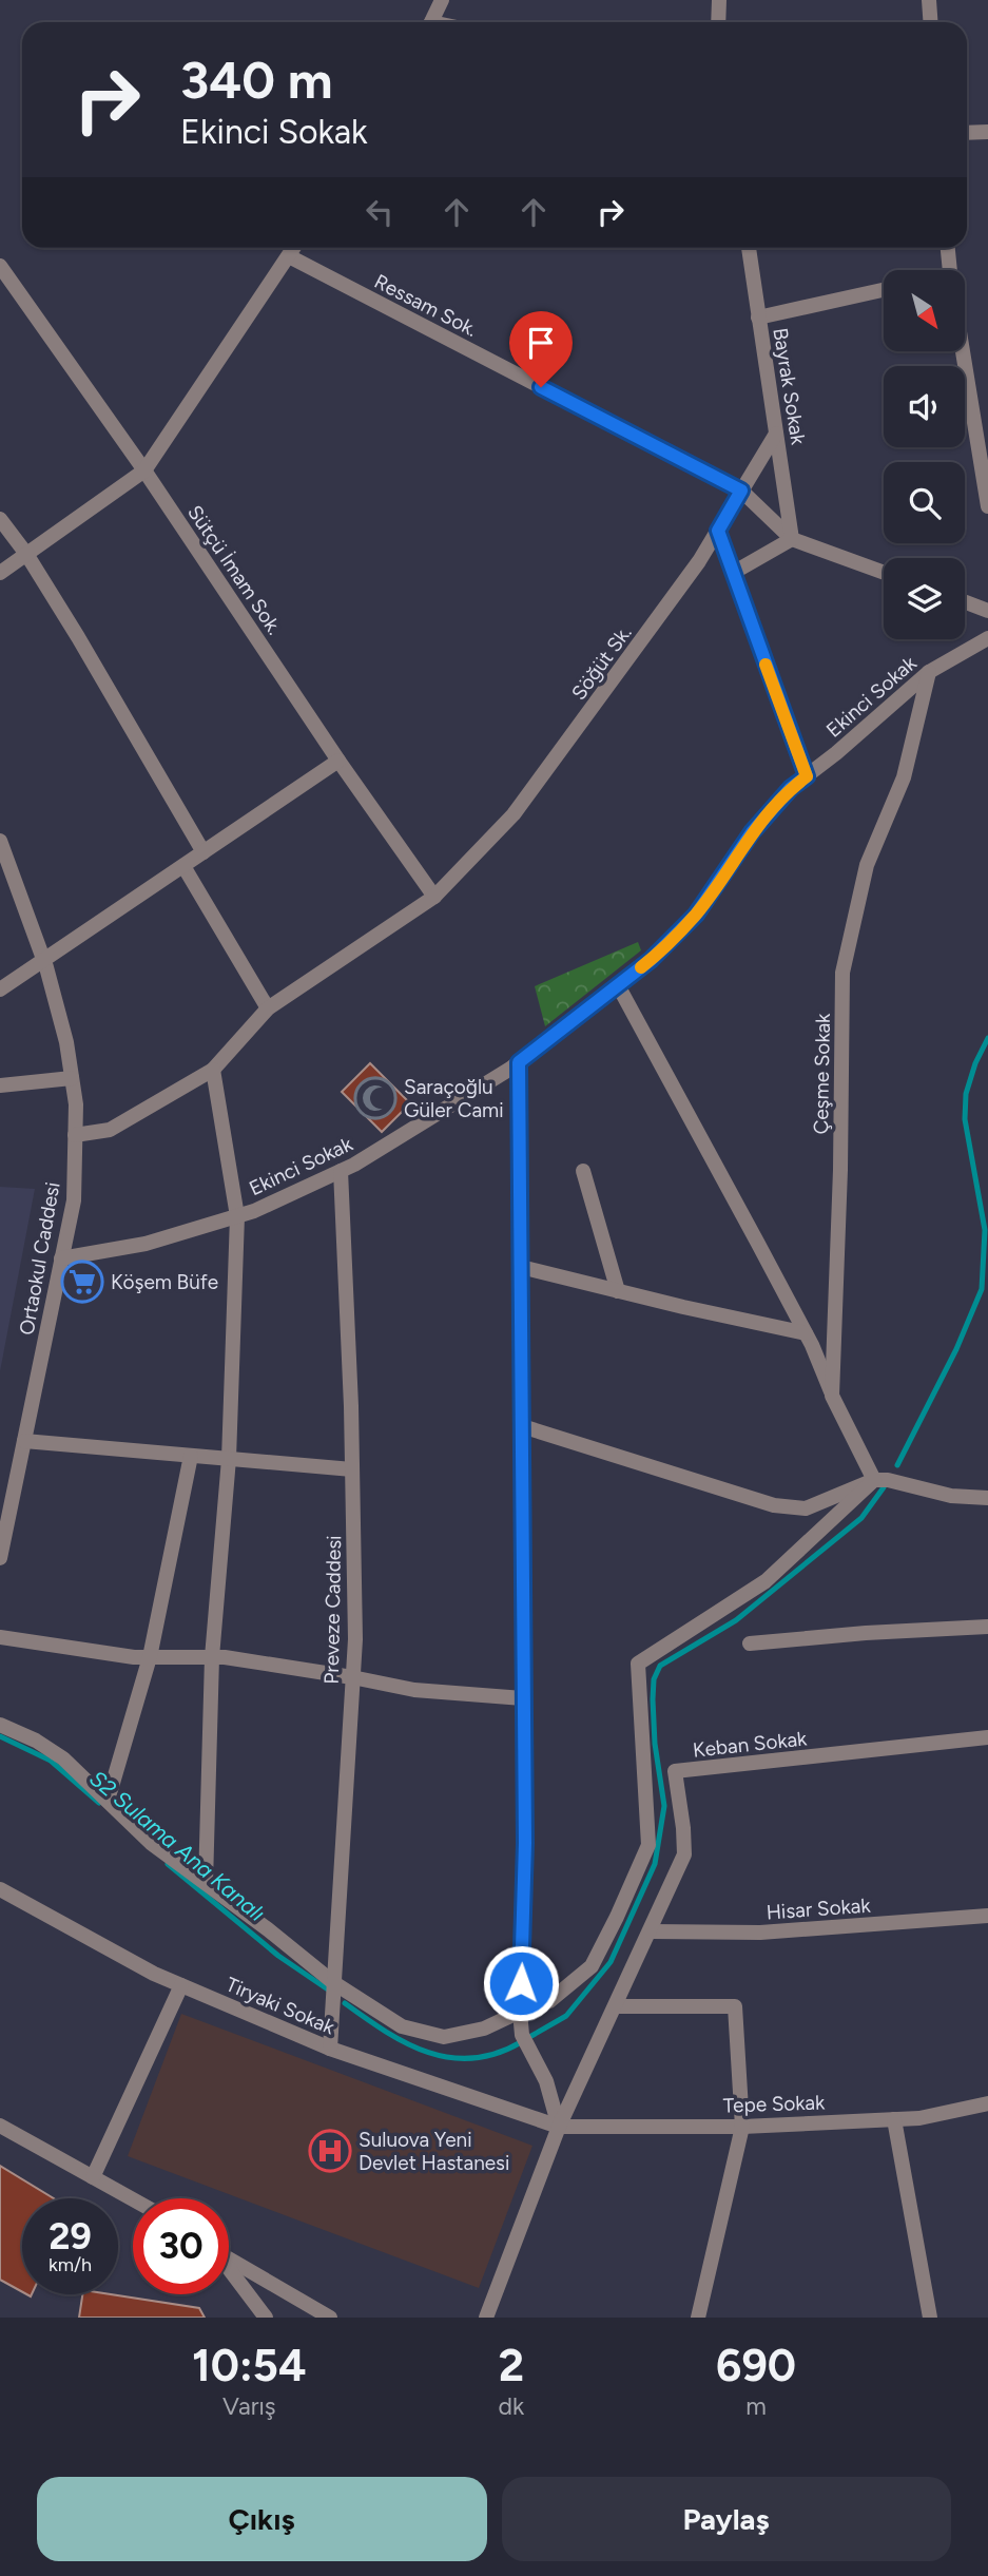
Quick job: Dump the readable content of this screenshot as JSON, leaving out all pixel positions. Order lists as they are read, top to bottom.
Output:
{
  "streets": {
    "street": [
      "Ressam Sok.",
      "Bayrak Sokak",
      "Sütçü İmam Sok.",
      "Söğüt Sk.",
      "Ekinci Sokak",
      "Çeşme Sokak",
      "Ortaokul Caddesi",
      "Preveze Caddesi",
      "Keban Sokak",
      "Hisar Sokak",
      "Tiryaki Sokak",
      "Tepe Sokak"
    ]
  },
  "crossings": [
    ["Ressam Sok.", "Bayrak Sokak"],
    ["Ressam Sok.", "Söğüt Sk."],
    ["Bayrak Sokak", "Söğüt Sk."],
    ["Sütçü İmam Sok.", "Söğüt Sk."],
    ["Ekinci Sokak", "Çeşme Sokak"],
    ["Ekinci Sokak", "Ortaokul Caddesi"],
    ["Ekinci Sokak", "Preveze Caddesi"],
    ["Preveze Caddesi", "Tiryaki Sokak"],
    ["Keban Sokak", "Hisar Sokak"],
    ["Keban Sokak", "Tiryaki Sokak"],
    ["Keban Sokak", "Tepe Sokak"],
    ["Tiryaki Sokak", "Tepe Sokak"]
  ],
  "water": ["S2 Sulama Ana Kanalı"],
  "places": {
    "mosque": ["Saraçoğlu Güler Cami"],
    "supermarket": ["Köşem Büfe"],
    "hospital": ["Suluova Yeni Devlet Hastanesi"]
  },
  "north": "bottom right",
  "page": {
    "turn": ["340 m", "Ekinci Sokak"],
    "speed": "29 km/h",
    "limit": "30",
    "eta": [
      "10:54",
      "Varış",
      "2",
      "dk",
      "690",
      "m"
    ],
    "buttons": ["Çıkış", "Paylaş"]
  }
}
